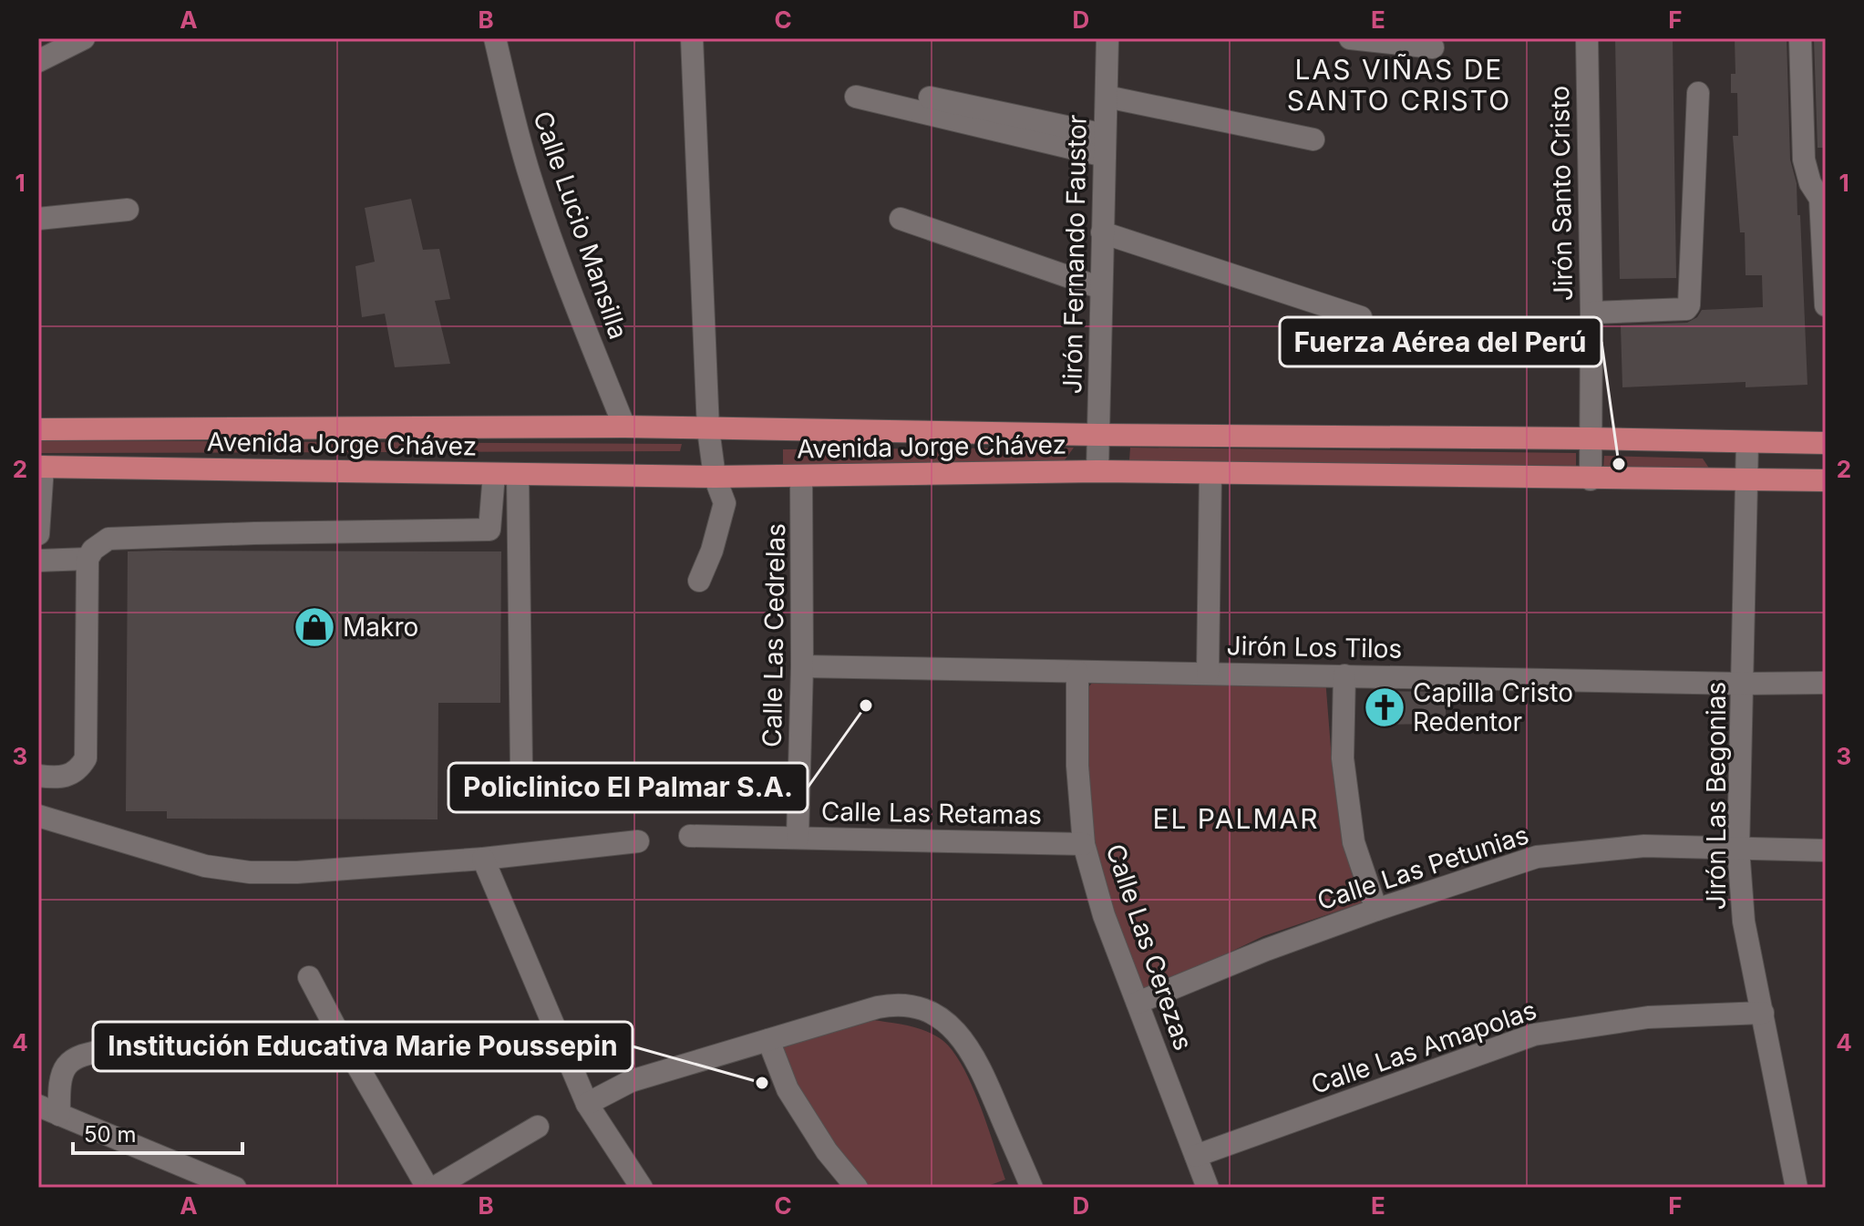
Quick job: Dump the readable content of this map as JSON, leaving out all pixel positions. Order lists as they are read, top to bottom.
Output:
{
  "streets": {
    "main road": ["Avenida Jorge Chávez"],
    "street": [
      "Jirón Santo Cristo",
      "Calle Lucio Mansilla",
      "Jirón Fernando Faustor",
      "Calle Las Cedrelas",
      "Jirón Los Tilos",
      "Jirón Las Begonias",
      "Calle Las Retamas",
      "Calle Las Petunias",
      "Calle Las Cerezas",
      "Calle Las Amapolas"
    ]
  },
  "crossings": [
    ["Jirón Santo Cristo", "Avenida Jorge Chávez"],
    ["Calle Lucio Mansilla", "Avenida Jorge Chávez"],
    ["Jirón Fernando Faustor", "Avenida Jorge Chávez"],
    ["Avenida Jorge Chávez", "Calle Las Cedrelas"],
    ["Avenida Jorge Chávez", "Jirón Las Begonias"],
    ["Calle Las Cedrelas", "Jirón Los Tilos"],
    ["Calle Las Cedrelas", "Calle Las Retamas"],
    ["Jirón Los Tilos", "Jirón Las Begonias"],
    ["Jirón Los Tilos", "Calle Las Cerezas"],
    ["Jirón Las Begonias", "Calle Las Petunias"],
    ["Jirón Las Begonias", "Calle Las Amapolas"],
    ["Calle Las Retamas", "Calle Las Cerezas"],
    ["Calle Las Petunias", "Calle Las Cerezas"],
    ["Calle Las Cerezas", "Calle Las Amapolas"]
  ],
  "districts": ["LAS VIÑAS DE SANTO CRISTO", "EL PALMAR"],
  "places": {
    "other": ["Fuerza Aérea del Perú", "Policlinico El Palmar S.A.", "Institución Educativa Marie Poussepin"],
    "shop": ["Makro"],
    "church": ["Capilla Cristo Redentor"]
  },
  "scale_bar": "50 m",
  "grid": {
    "columns": [
      "A",
      "B",
      "C",
      "D",
      "E",
      "F"
    ],
    "rows": [
      "1",
      "2",
      "3",
      "4"
    ]
  }
}
